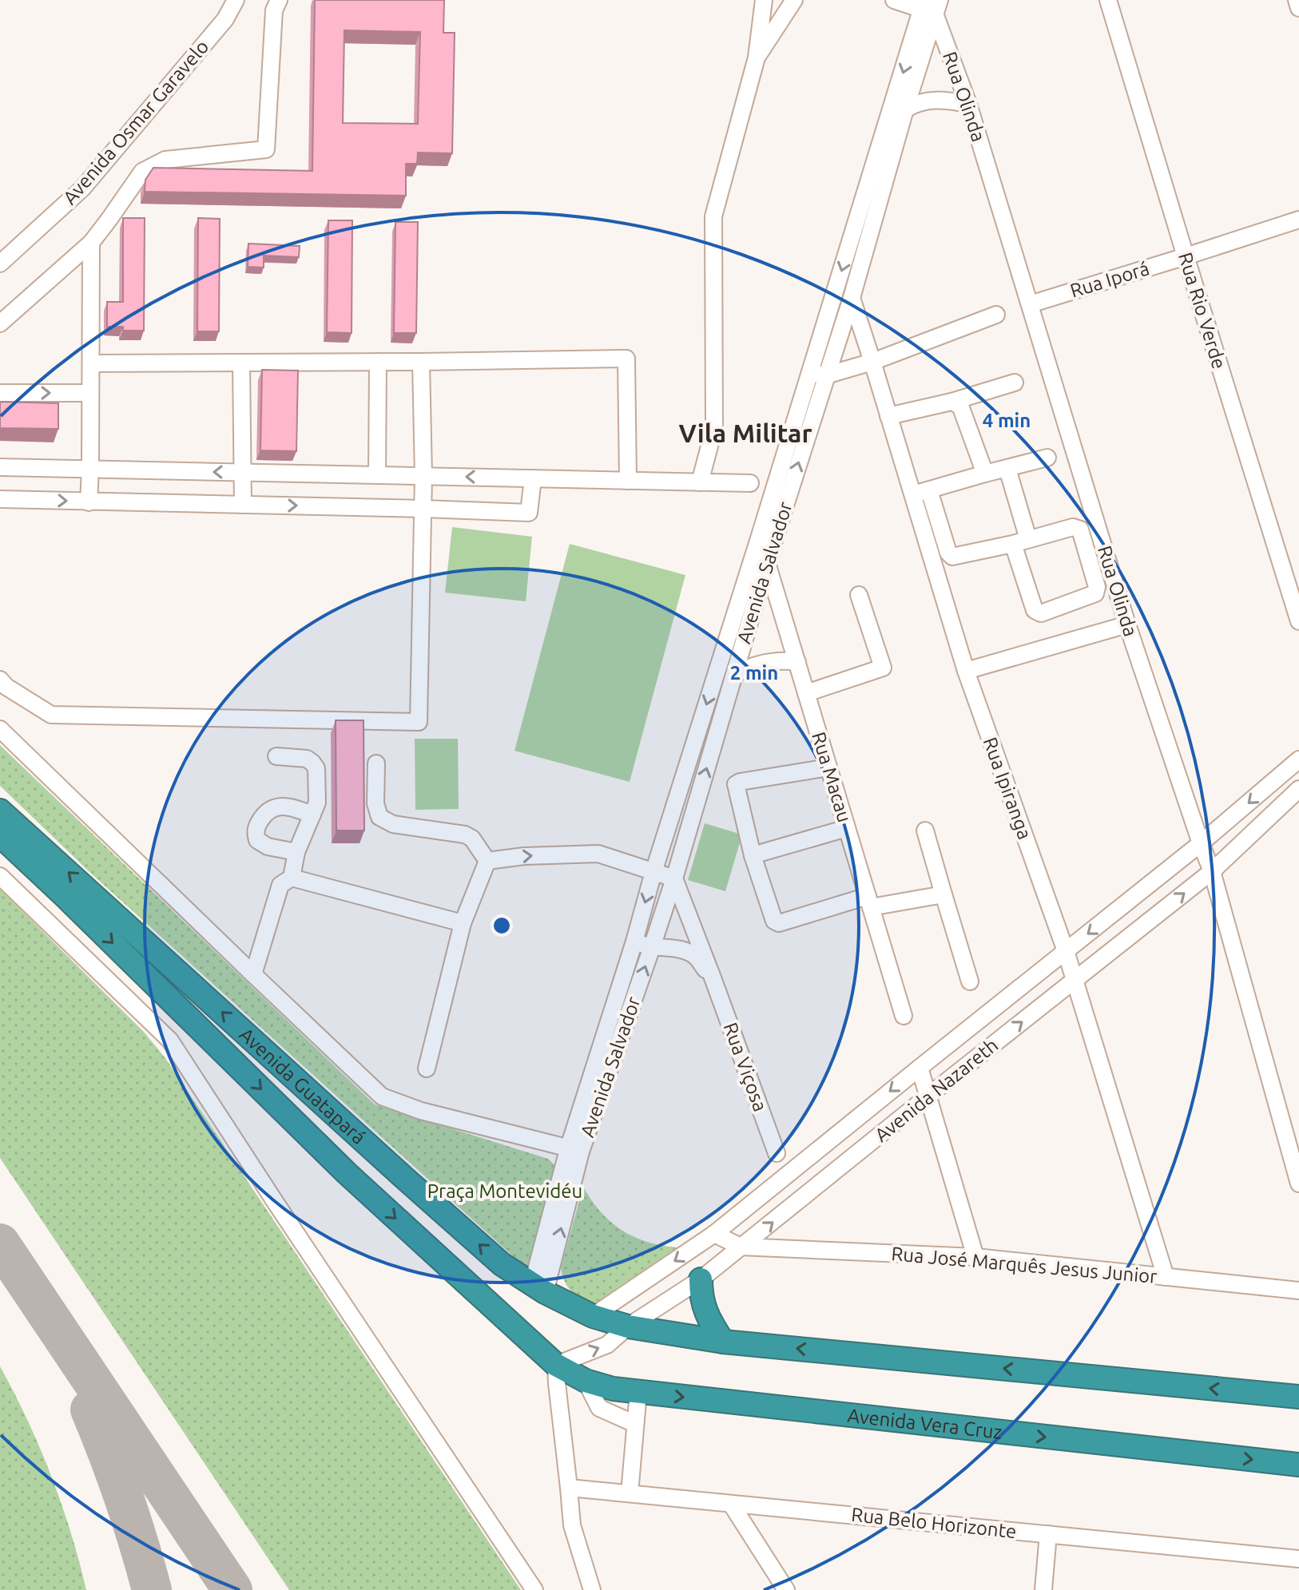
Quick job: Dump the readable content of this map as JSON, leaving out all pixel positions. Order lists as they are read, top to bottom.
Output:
{
  "streets": {
    "highway": ["Avenida Guatapará", "Avenida Vera Cruz"],
    "street": [
      "Rua Olinda",
      "Avenida Osmar Garavelo",
      "Rua Iporá",
      "Rua Rio Verde",
      "Avenida Salvador",
      "Rua Macau",
      "Rua Ipiranga",
      "Rua Viçosa",
      "Avenida Nazareth",
      "Rua José Marquês Jesus Junior",
      "Rua Belo Horizonte"
    ]
  },
  "crossings": [
    ["Rua Olinda", "Rua Iporá"],
    ["Rua Olinda", "Avenida Salvador"],
    ["Rua Olinda", "Avenida Nazareth"],
    ["Rua Iporá", "Rua Rio Verde"],
    ["Avenida Salvador", "Rua Macau"],
    ["Avenida Salvador", "Rua Ipiranga"],
    ["Avenida Salvador", "Rua Viçosa"],
    ["Avenida Salvador", "Avenida Guatapará"],
    ["Rua Ipiranga", "Avenida Nazareth"],
    ["Rua Ipiranga", "Rua José Marquês Jesus Junior"],
    ["Avenida Guatapará", "Avenida Nazareth"],
    ["Avenida Guatapará", "Avenida Vera Cruz"],
    ["Avenida Nazareth", "Rua José Marquês Jesus Junior"],
    ["Avenida Nazareth", "Avenida Vera Cruz"]
  ],
  "districts": ["Vila Militar"],
  "parks": ["Praça Montevidéu"],
  "rings": ["4 min", "2 min"]
}
